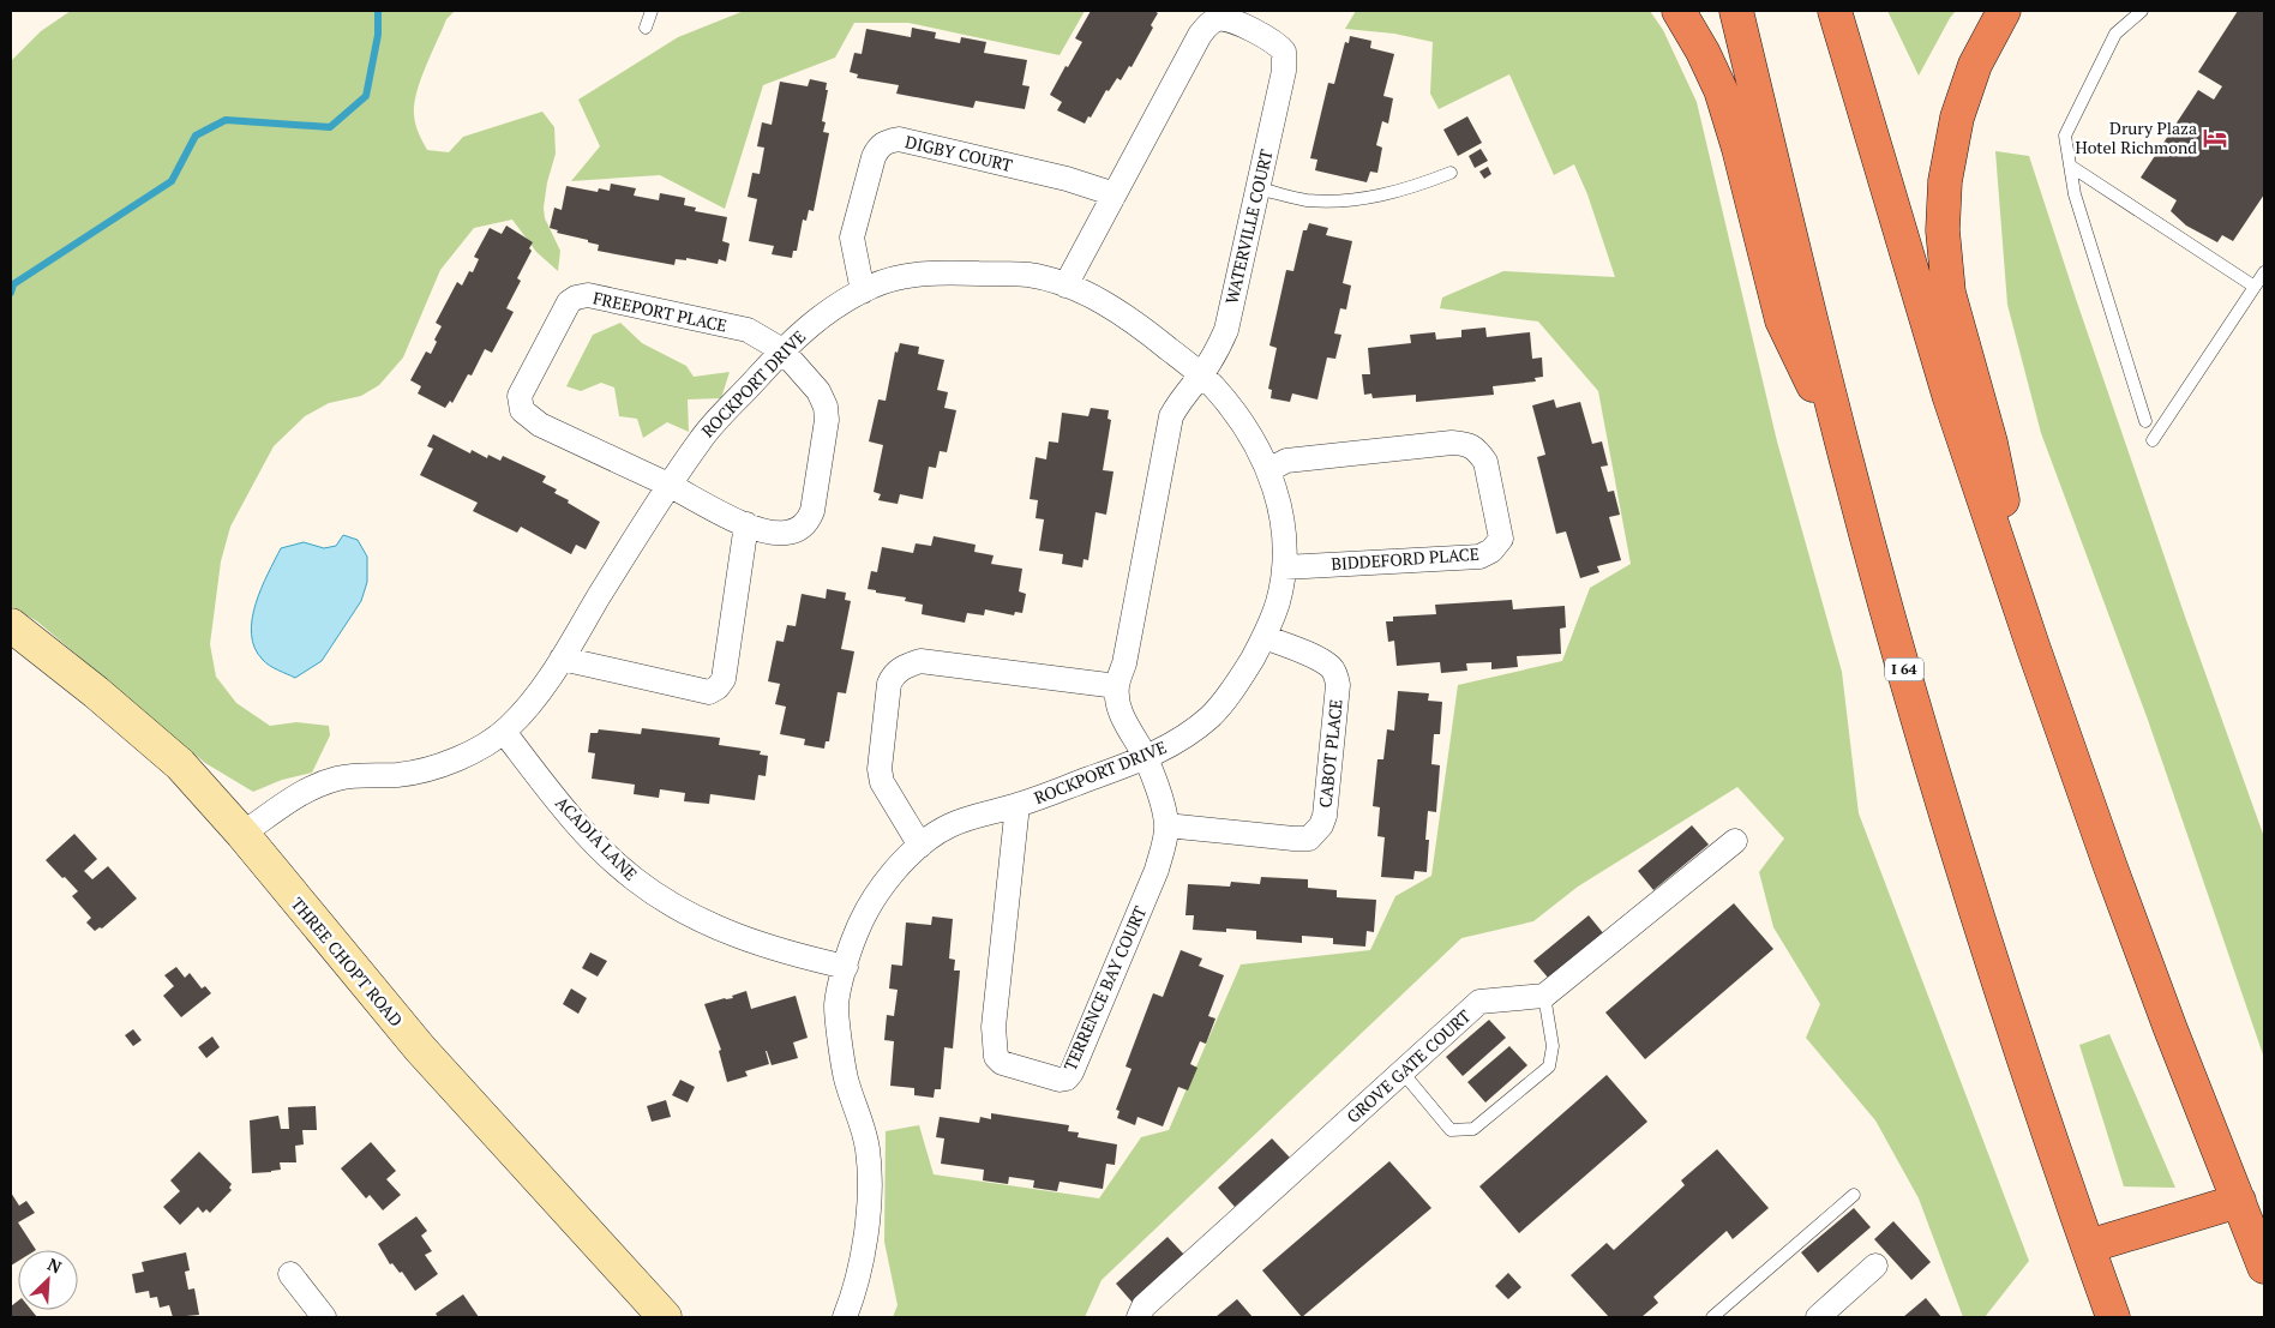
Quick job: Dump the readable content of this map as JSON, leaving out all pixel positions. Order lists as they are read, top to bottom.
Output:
{
  "streets": {
    "highway": ["I 64"],
    "main road": ["THREE CHOPT ROAD"],
    "street": [
      "DIGBY COURT",
      "WATERVILLE COURT",
      "FREEPORT PLACE",
      "ROCKPORT DRIVE",
      "BIDDEFORD PLACE",
      "CABOT PLACE",
      "ACADIA LANE",
      "TERRENCE BAY COURT",
      "GROVE GATE COURT"
    ]
  },
  "crossings": [
    ["DIGBY COURT", "WATERVILLE COURT"],
    ["DIGBY COURT", "ROCKPORT DRIVE"],
    ["WATERVILLE COURT", "ROCKPORT DRIVE"],
    ["WATERVILLE COURT", "TERRENCE BAY COURT"],
    ["FREEPORT PLACE", "ROCKPORT DRIVE"],
    ["ROCKPORT DRIVE", "BIDDEFORD PLACE"],
    ["ROCKPORT DRIVE", "CABOT PLACE"],
    ["ROCKPORT DRIVE", "ACADIA LANE"],
    ["ROCKPORT DRIVE", "THREE CHOPT ROAD"],
    ["ROCKPORT DRIVE", "TERRENCE BAY COURT"],
    ["CABOT PLACE", "TERRENCE BAY COURT"]
  ],
  "places": {
    "hotel": ["Drury Plaza Hotel Richmond"]
  },
  "north": "top right"
}
